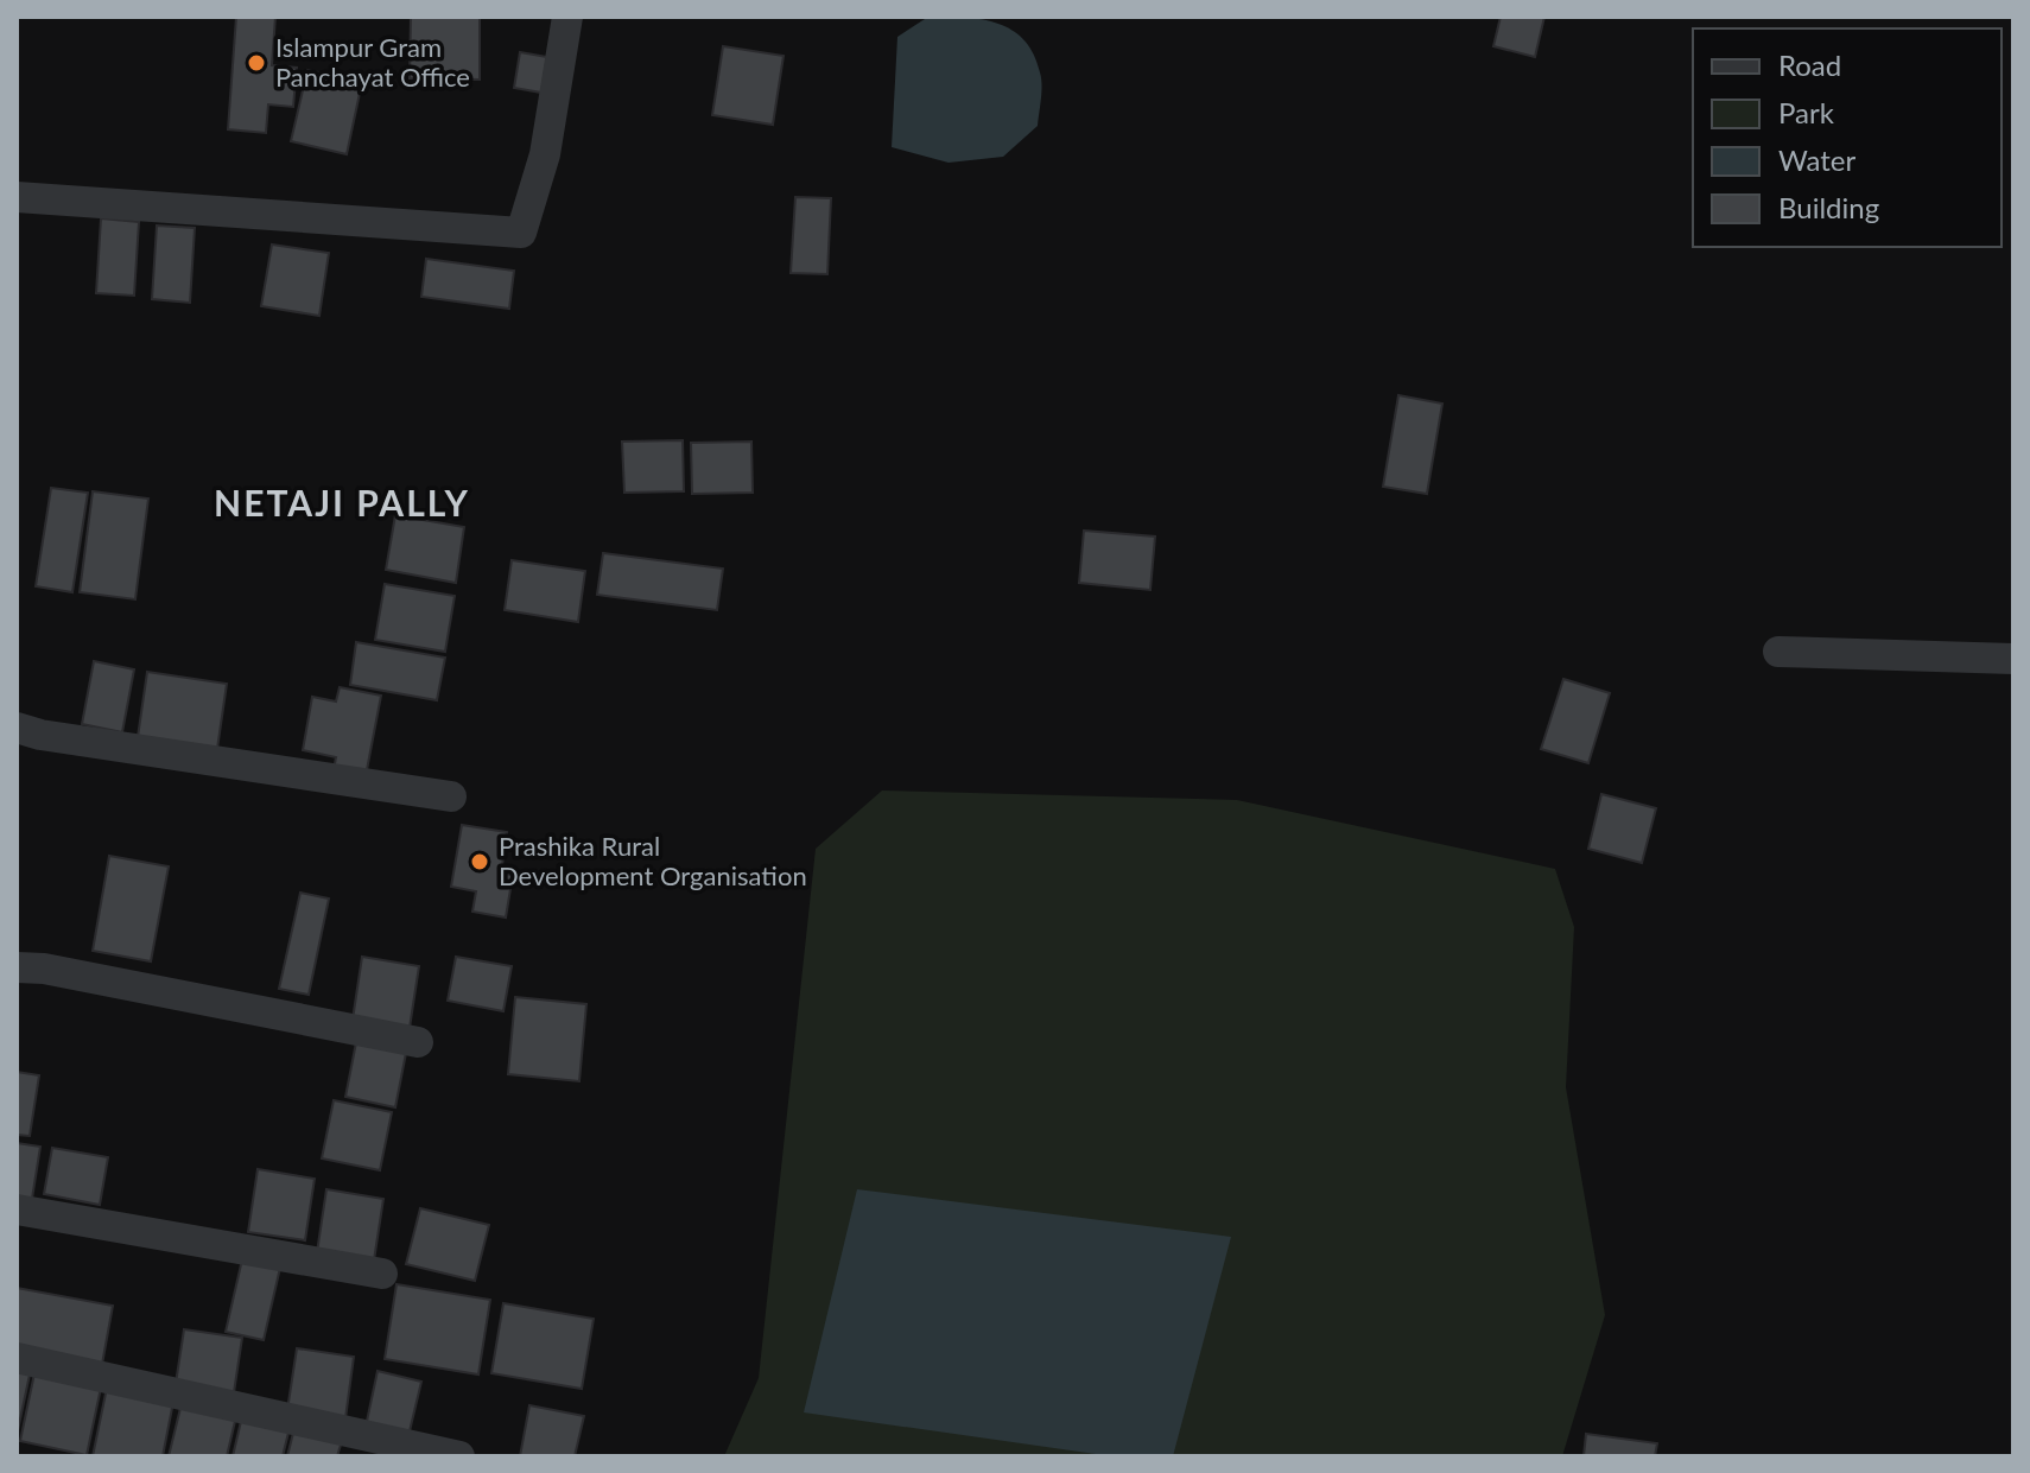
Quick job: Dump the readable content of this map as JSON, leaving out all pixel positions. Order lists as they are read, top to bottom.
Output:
{
  "districts": ["NETAJI PALLY"],
  "places": ["Islampur Gram Panchayat Office", "Prashika Rural Development Organisation"],
  "legend": [
    "Road",
    "Park",
    "Water",
    "Building"
  ]
}
